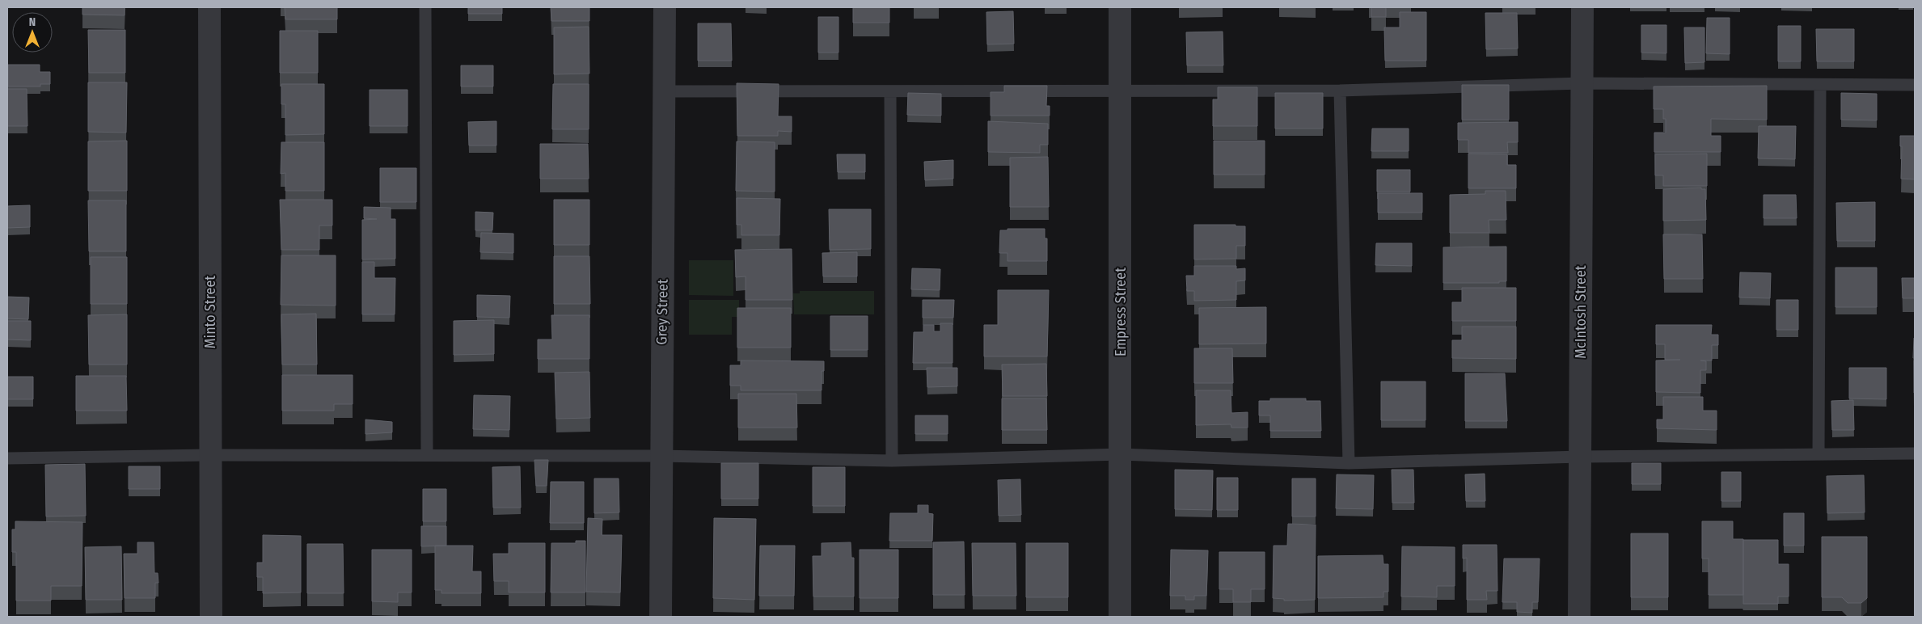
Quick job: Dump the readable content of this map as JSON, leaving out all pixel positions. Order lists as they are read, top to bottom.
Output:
{
  "streets": {
    "street": [
      "Minto Street",
      "Grey Street",
      "Empress Street",
      "McIntosh Street"
    ]
  },
  "north": "top"
}
